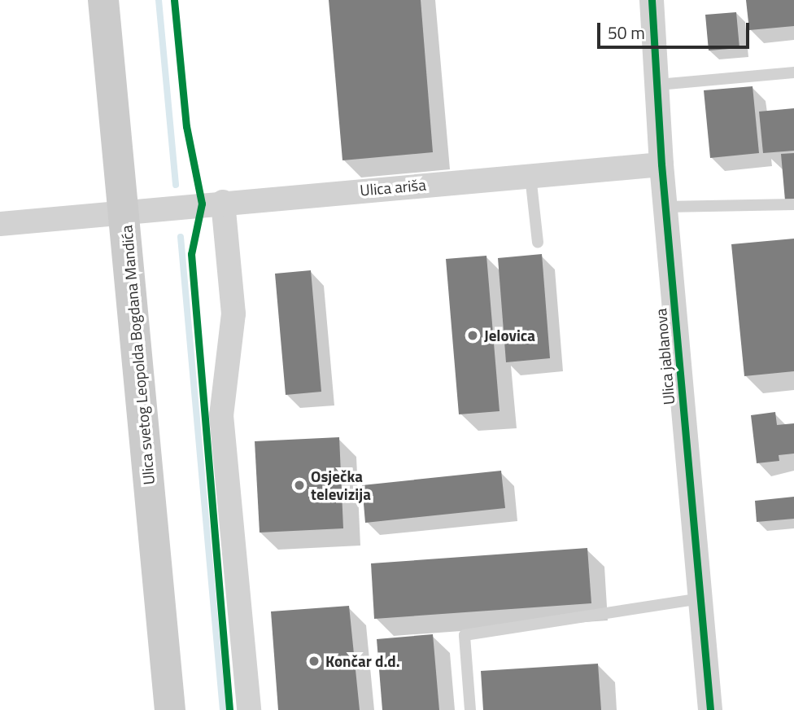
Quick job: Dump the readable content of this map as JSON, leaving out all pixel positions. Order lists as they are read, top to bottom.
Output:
{
  "streets": {
    "main road": ["Ulica svetog Leopolda Bogdana Mandića"],
    "street": ["Ulica ariša", "Ulica jablanova"]
  },
  "crossings": [
    ["Ulica ariša", "Ulica svetog Leopolda Bogdana Mandića"],
    ["Ulica ariša", "Ulica jablanova"]
  ],
  "places": ["Jelovica", "Osječka televizija", "Končar d.d."],
  "scale_bar": "50 m"
}
